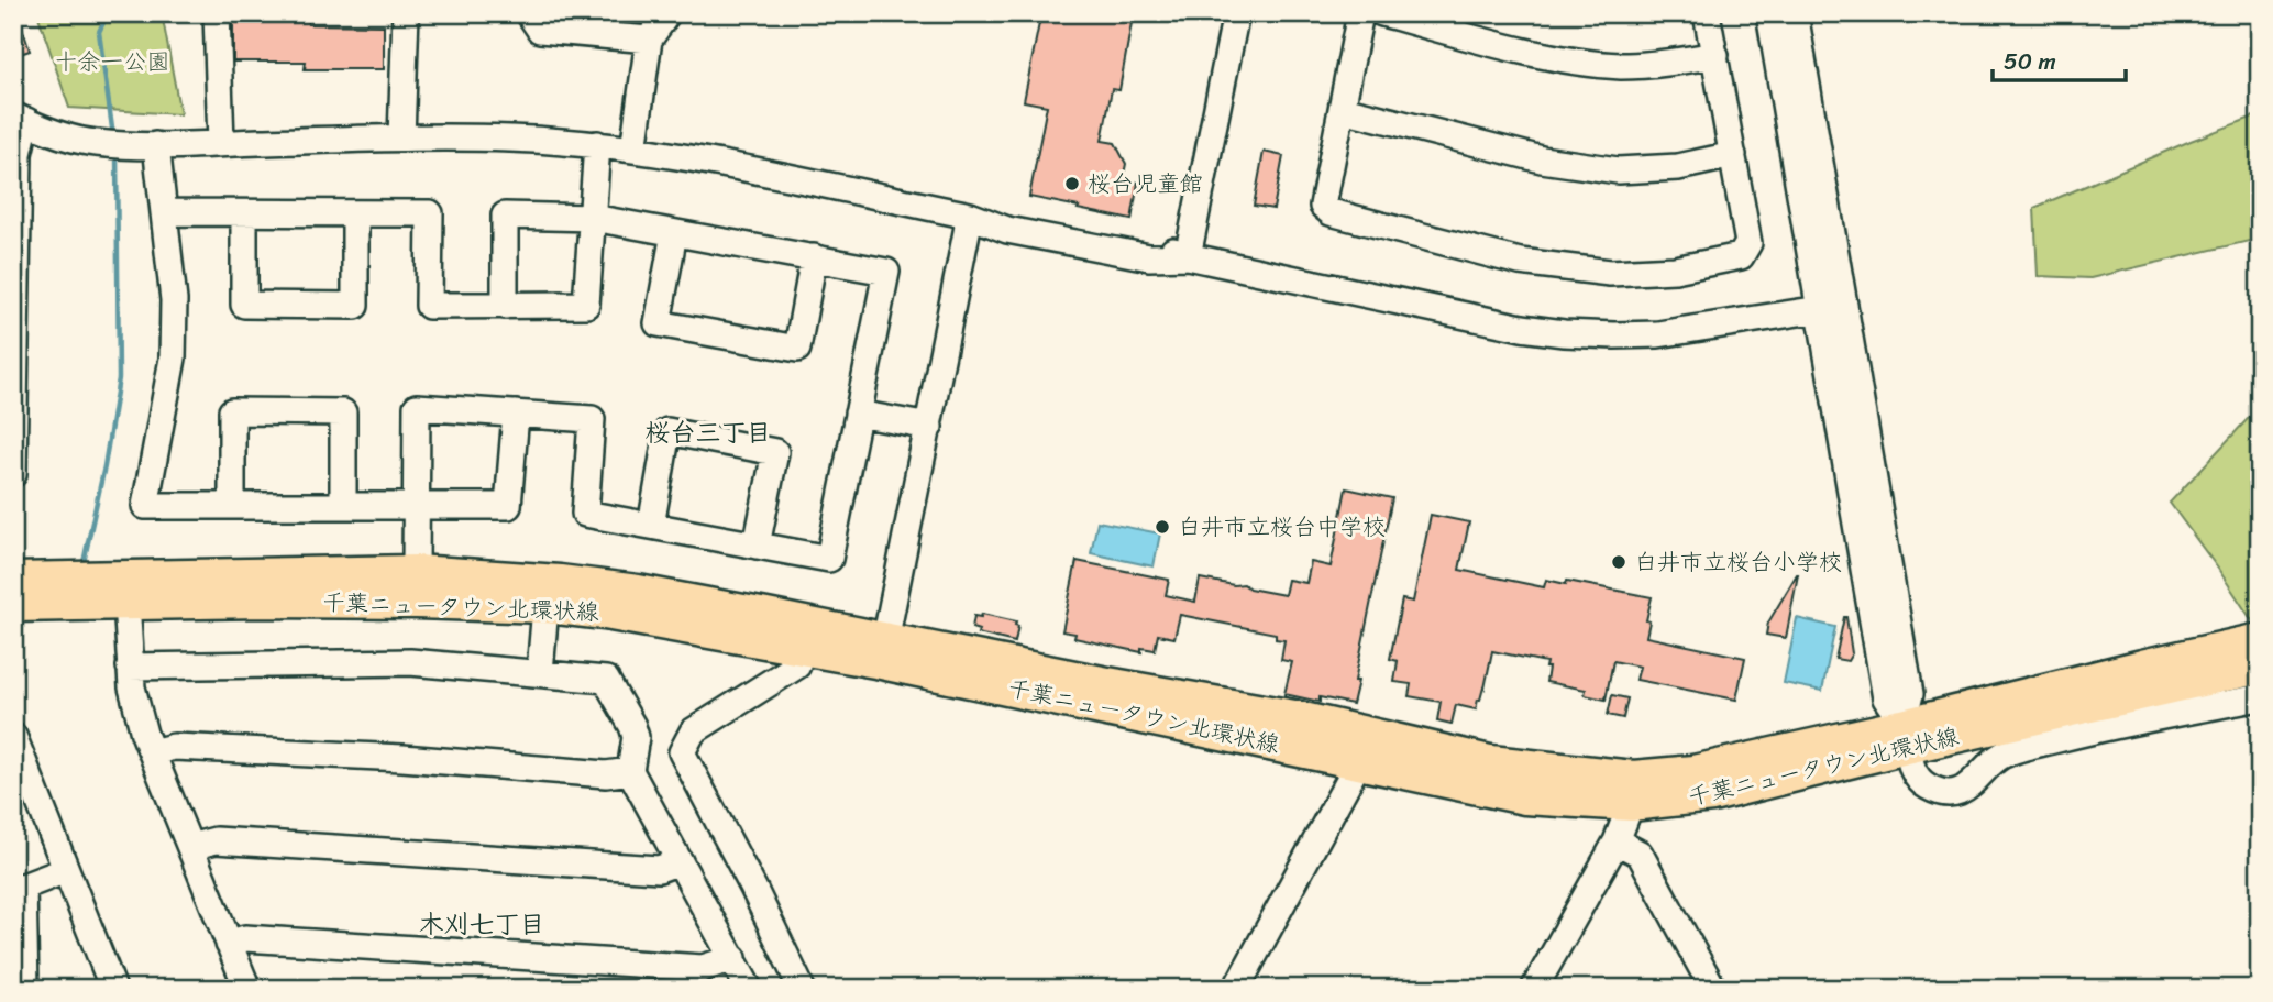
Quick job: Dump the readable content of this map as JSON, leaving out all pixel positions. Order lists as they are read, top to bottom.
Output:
{
  "streets": {
    "main road": ["千葉ニュータウン北環状線"]
  },
  "districts": ["桜台三丁目", "木刈七丁目"],
  "parks": ["十余一公園"],
  "places": ["桜台児童館", "白井市立桜台中学校", "白井市立桜台小学校"],
  "scale_bar": "50 m"
}
